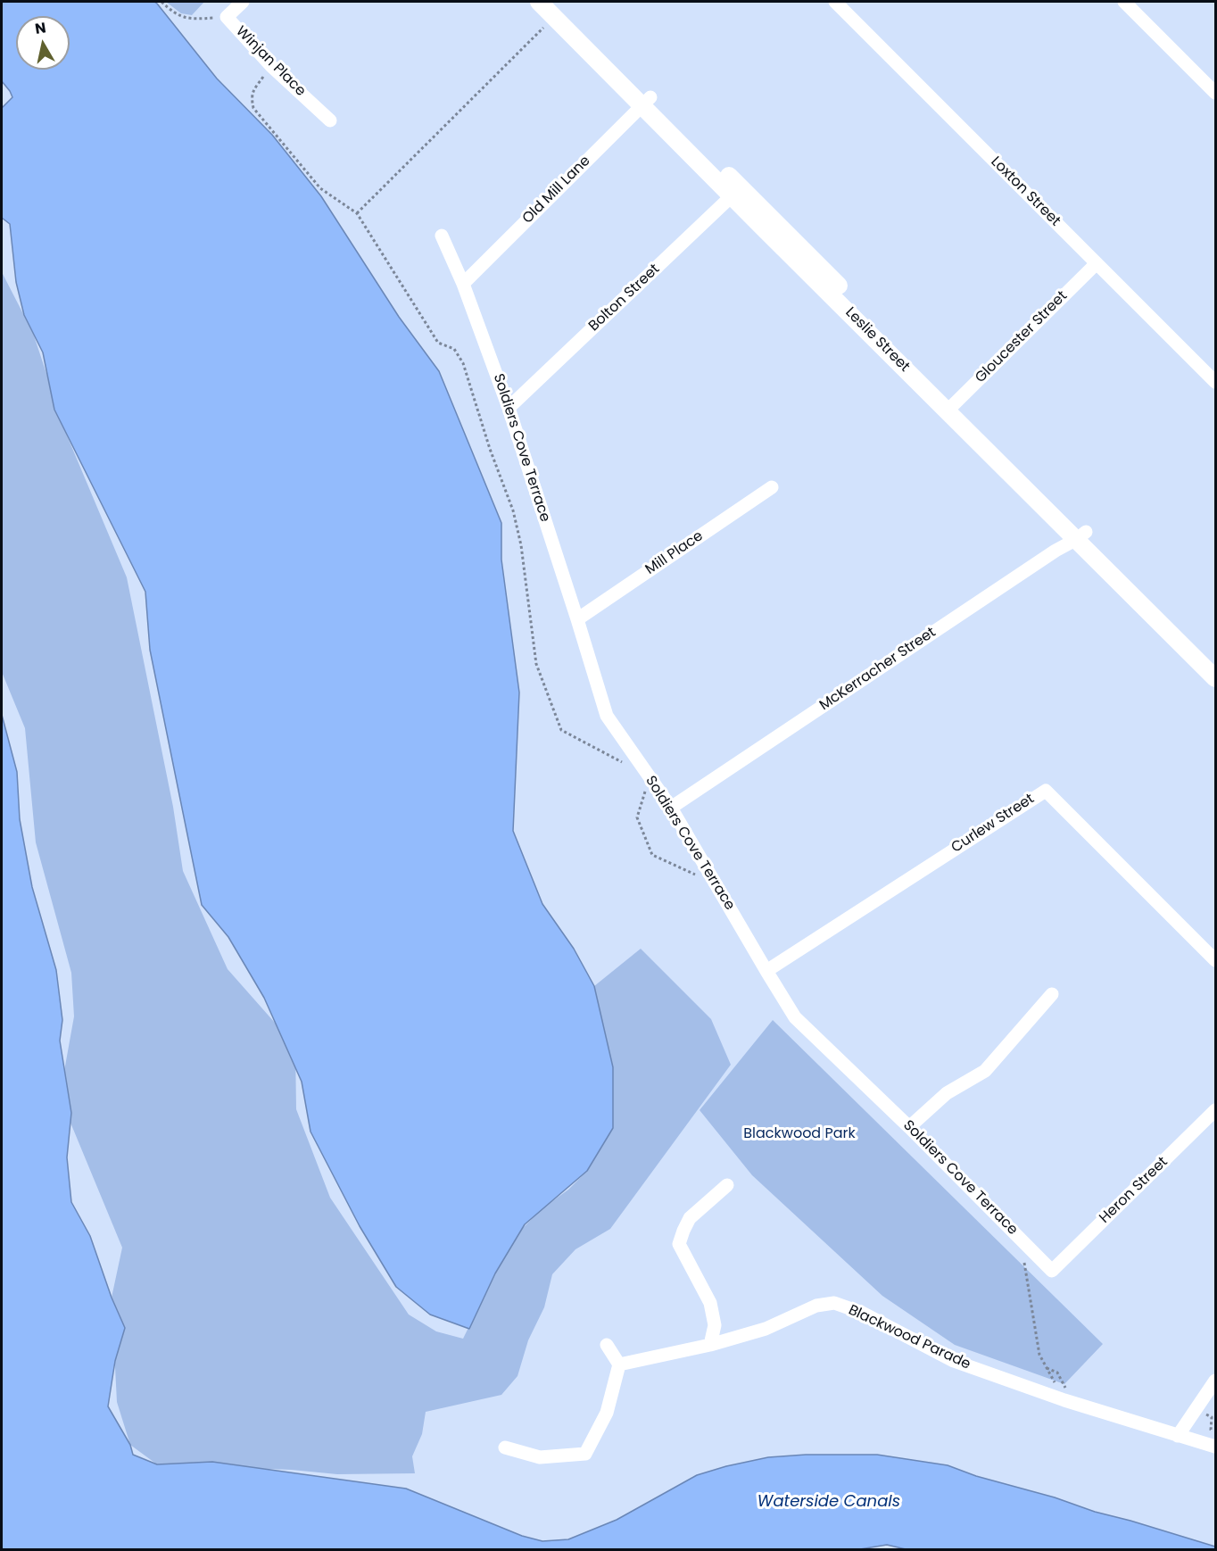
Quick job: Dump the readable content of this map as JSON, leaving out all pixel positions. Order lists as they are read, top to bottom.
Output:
{
  "streets": {
    "street": [
      "Winjan Place",
      "Old Mill Lane",
      "Loxton Street",
      "Bolton Street",
      "Gloucester Street",
      "Leslie Street",
      "Soldiers Cove Terrace",
      "Mill Place",
      "McKerracher Street",
      "Curlew Street",
      "Heron Street",
      "Blackwood Parade"
    ]
  },
  "crossings": [
    ["Old Mill Lane", "Leslie Street"],
    ["Old Mill Lane", "Soldiers Cove Terrace"],
    ["Loxton Street", "Gloucester Street"],
    ["Bolton Street", "Leslie Street"],
    ["Bolton Street", "Soldiers Cove Terrace"],
    ["Gloucester Street", "Leslie Street"],
    ["Leslie Street", "McKerracher Street"],
    ["Soldiers Cove Terrace", "Mill Place"],
    ["Soldiers Cove Terrace", "McKerracher Street"],
    ["Soldiers Cove Terrace", "Curlew Street"],
    ["Soldiers Cove Terrace", "Heron Street"]
  ],
  "water": ["Waterside Canals"],
  "parks": ["Blackwood Park"],
  "north": "top"
}
